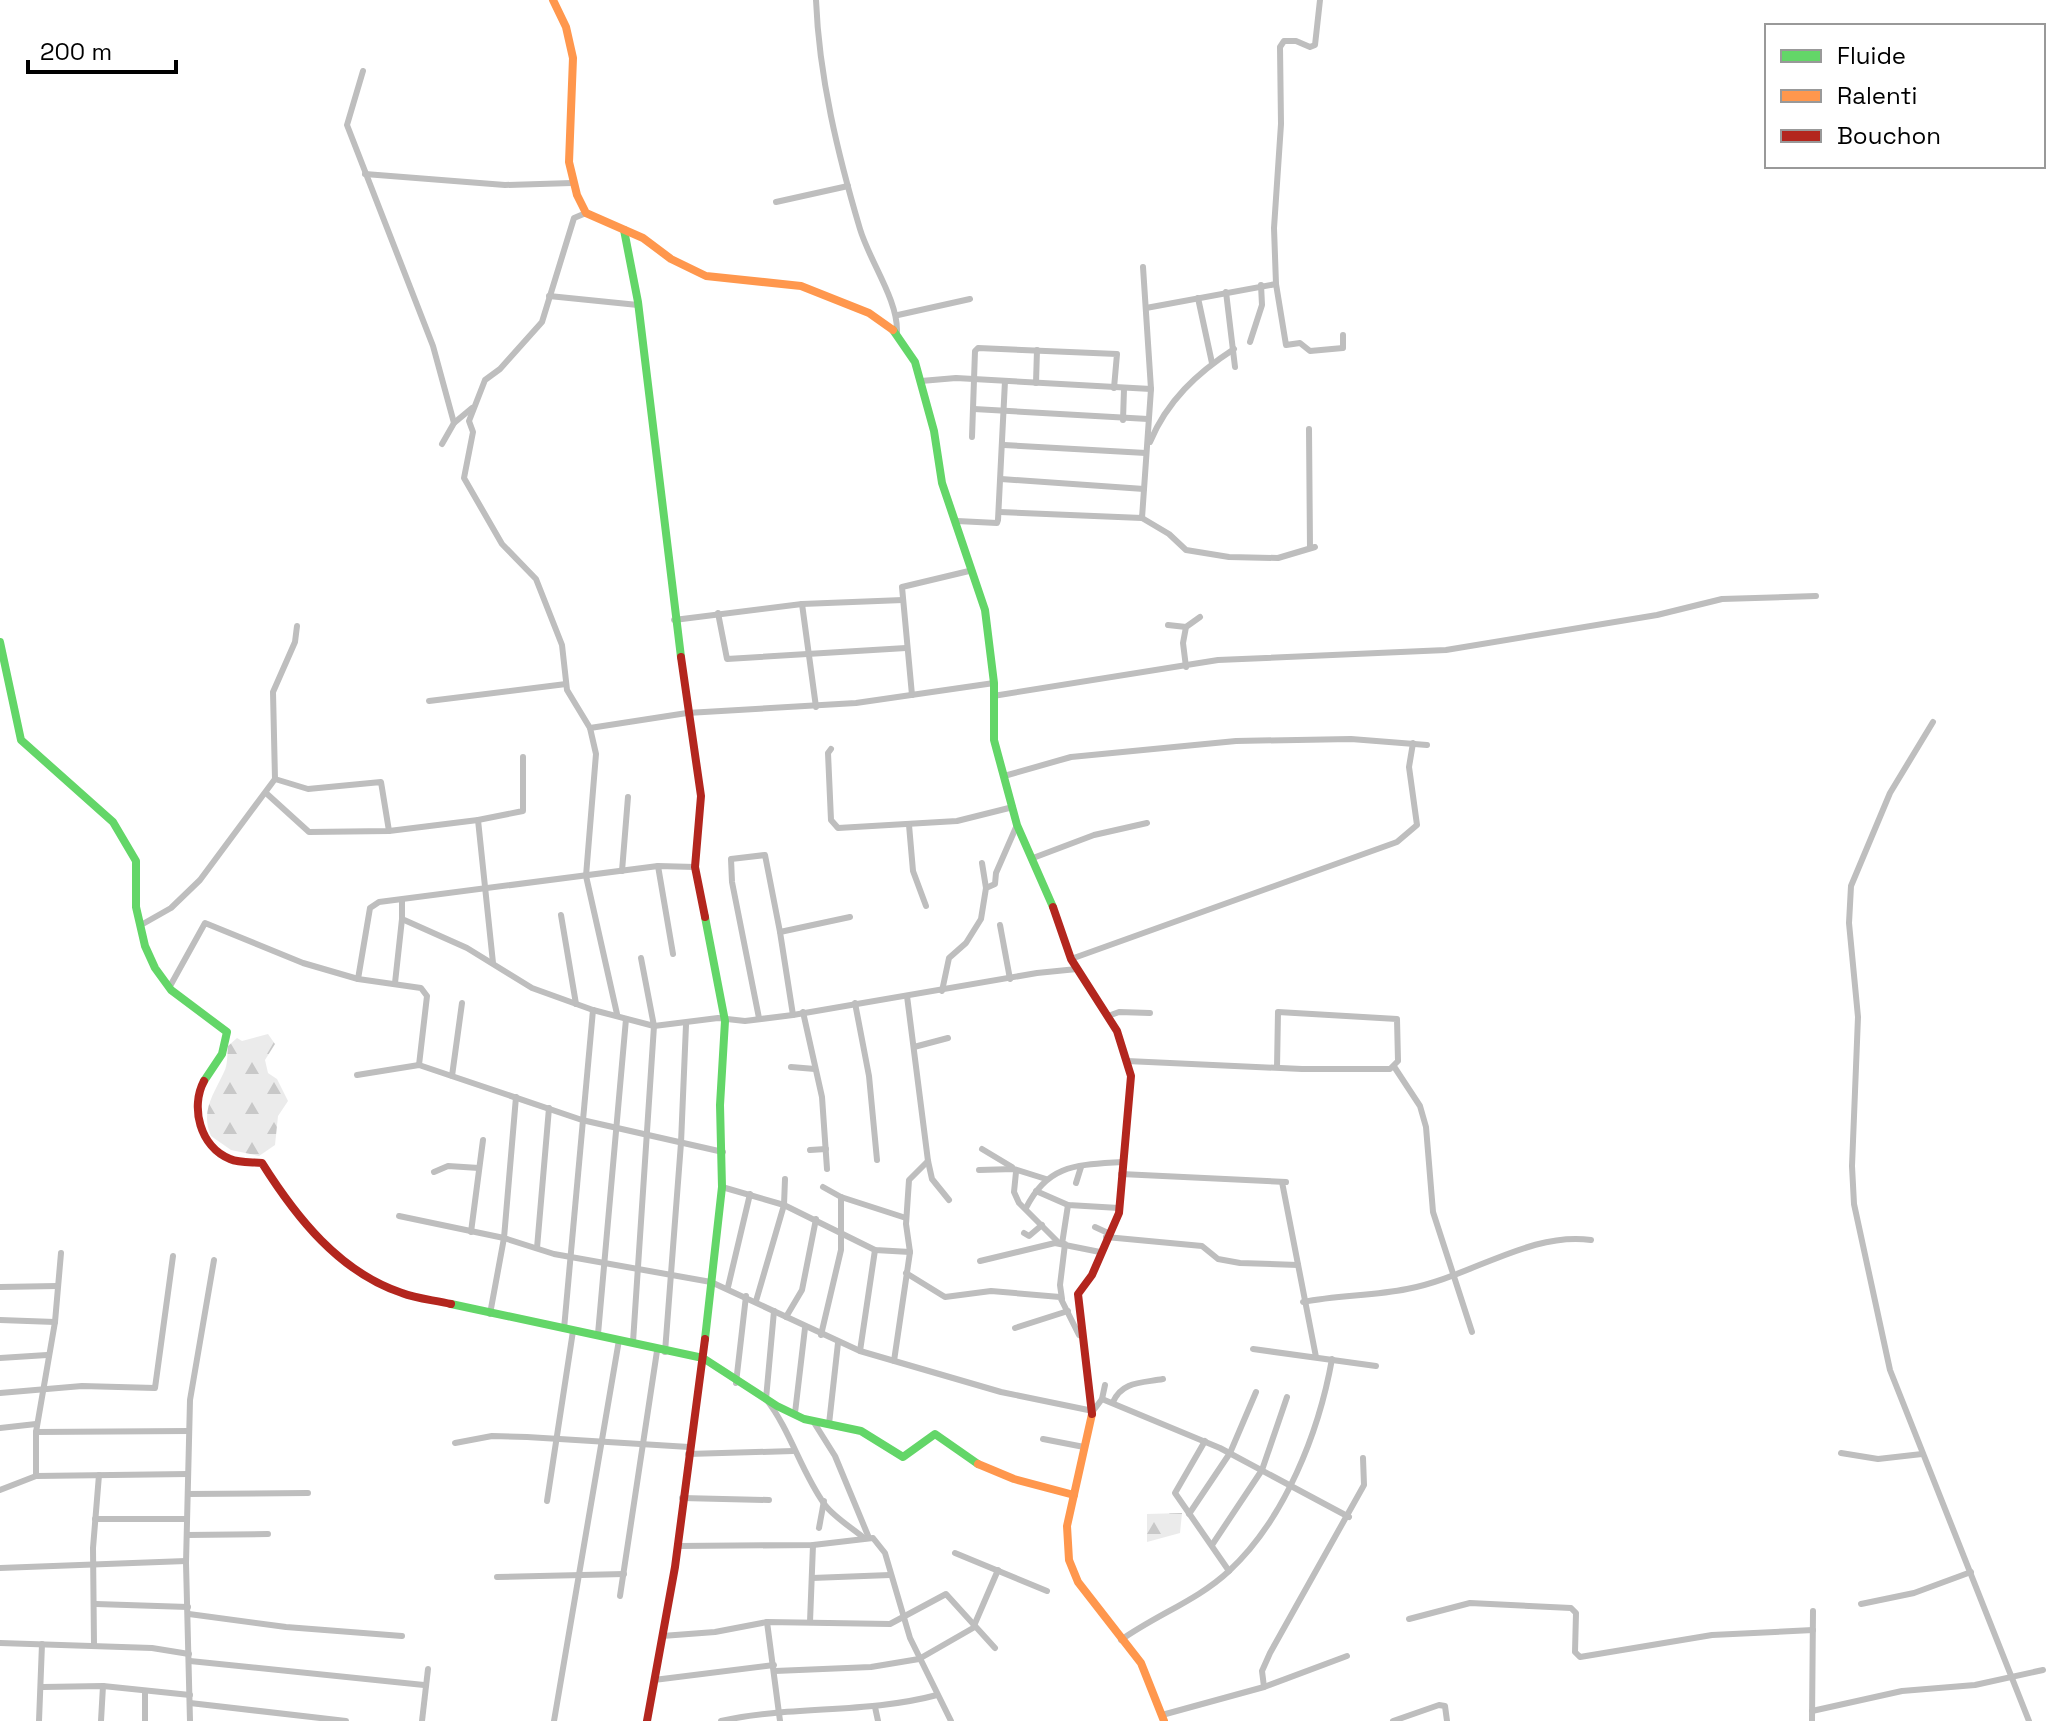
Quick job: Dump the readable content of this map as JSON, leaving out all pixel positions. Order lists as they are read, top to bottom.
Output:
{
  "legend": ["Fluide", "Ralenti", "Bouchon"],
  "scale_bar": "200 m"
}
